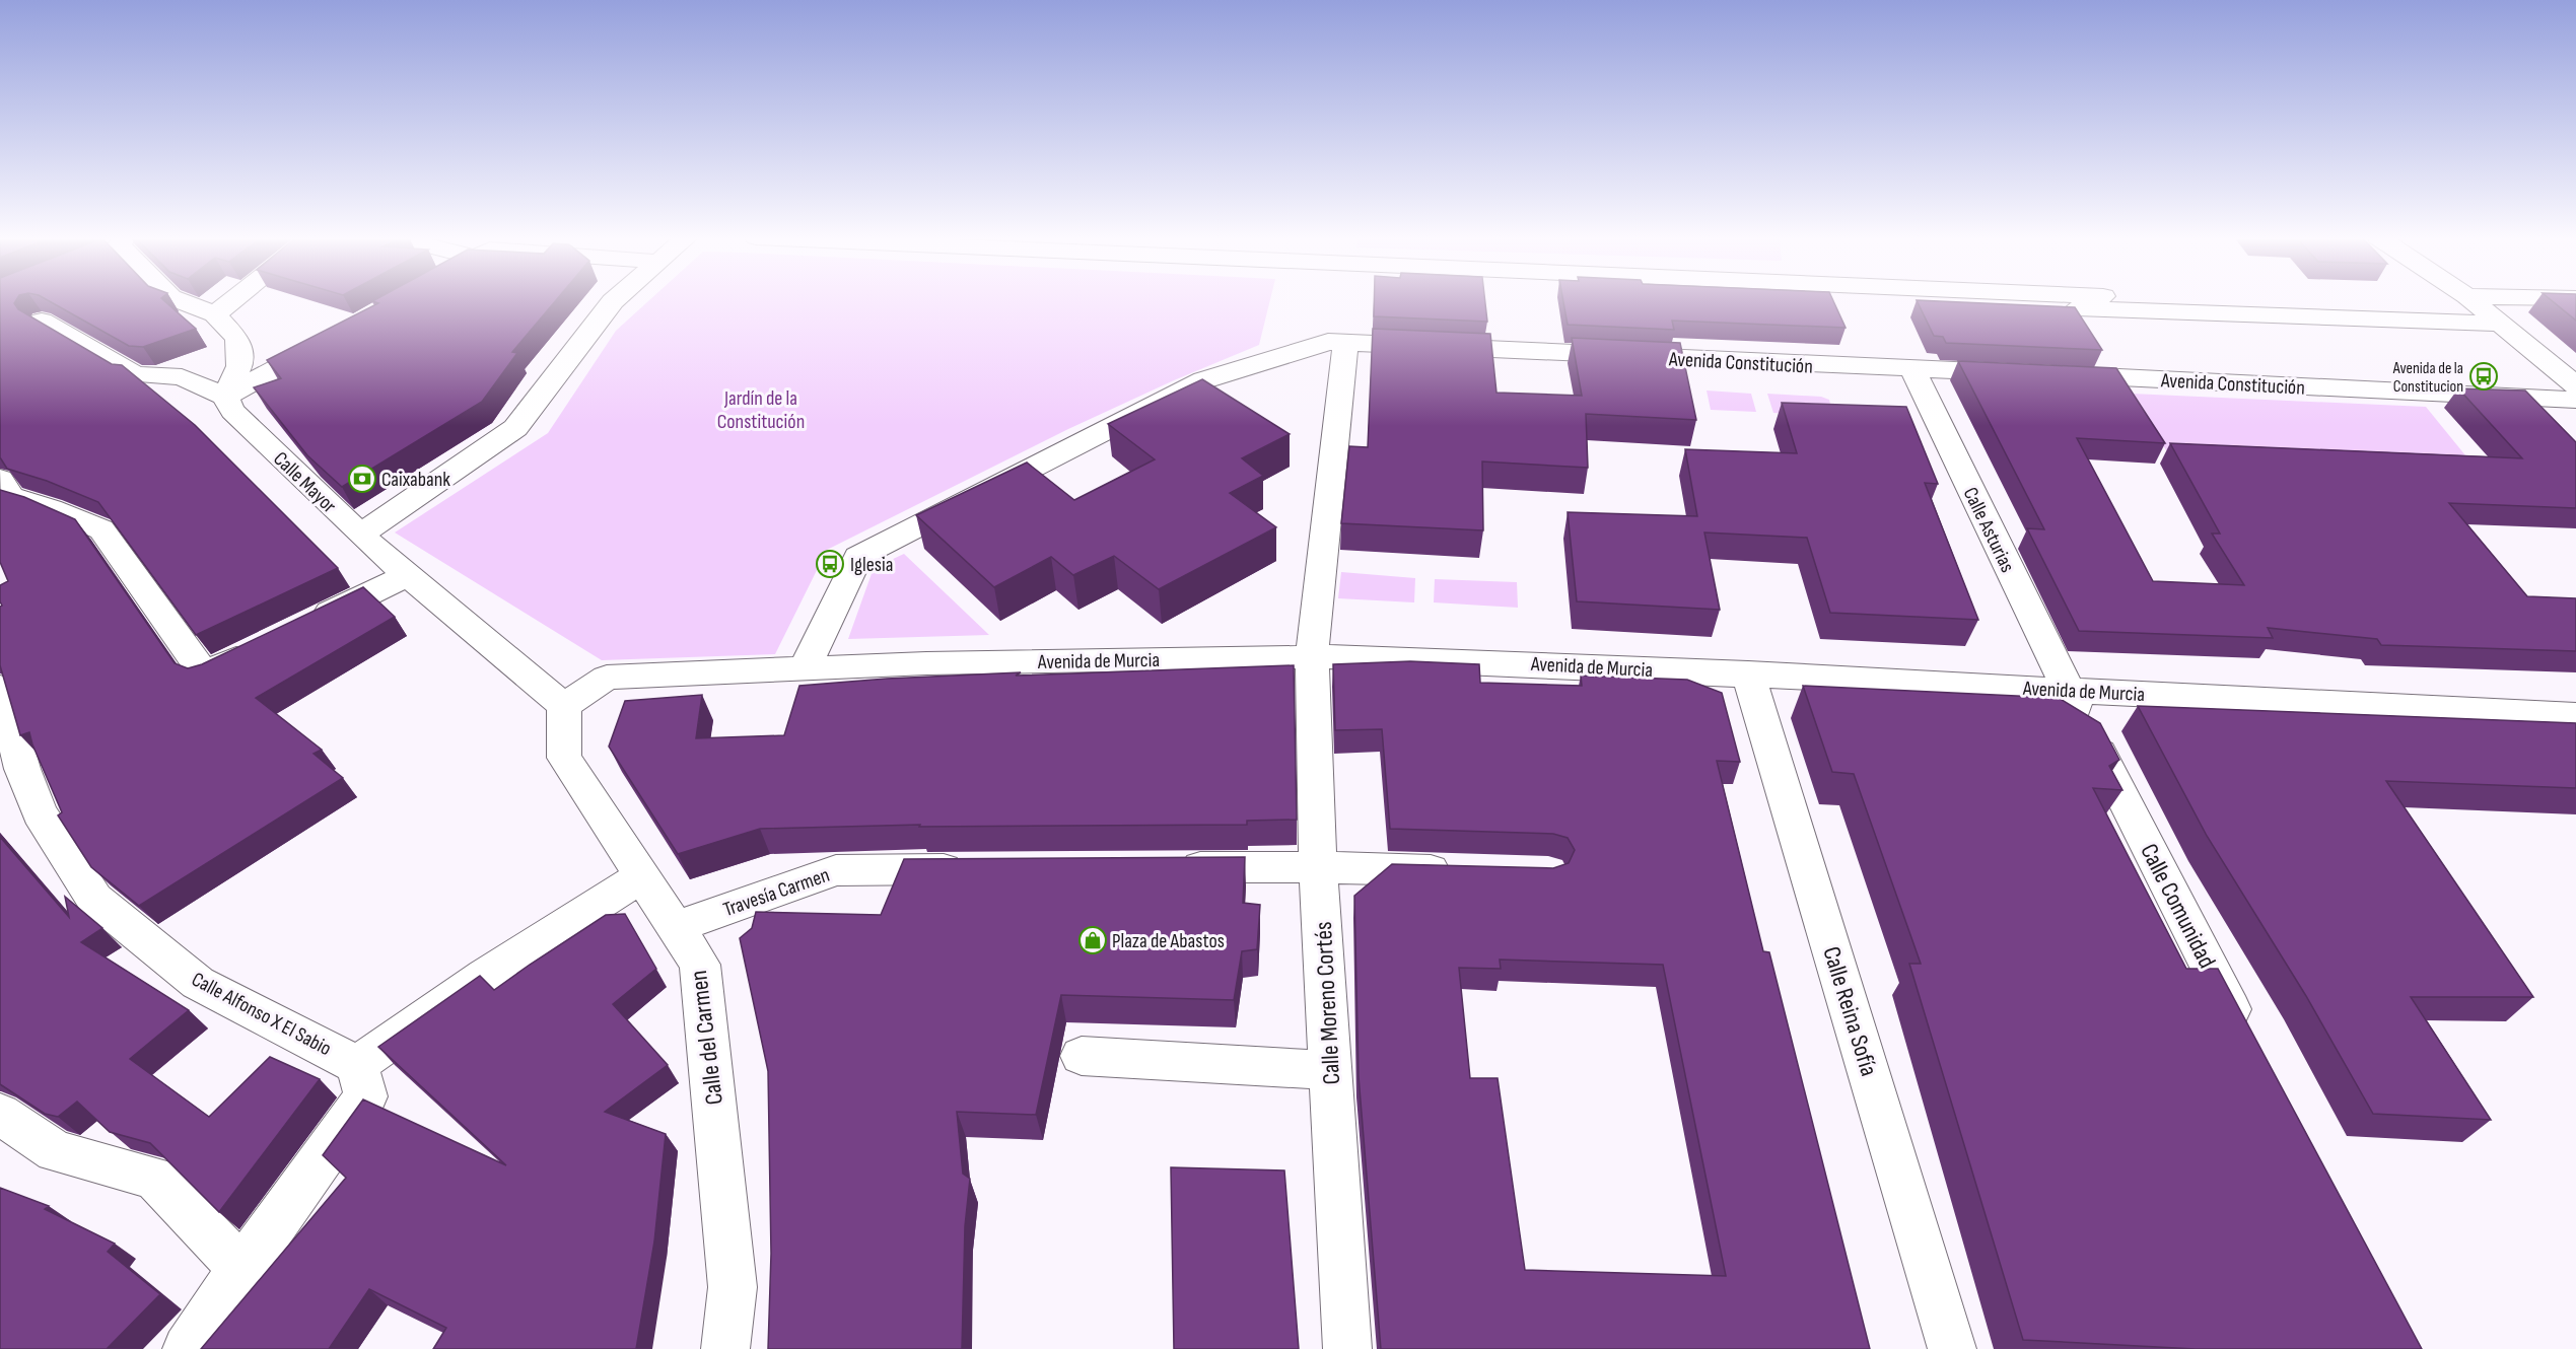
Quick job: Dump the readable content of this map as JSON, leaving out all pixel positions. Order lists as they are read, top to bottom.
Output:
{
  "streets": {
    "street": [
      "Avenida Constitución",
      "Calle Mayor",
      "Calle Asturias",
      "Avenida de Murcia",
      "Travesía Carmen",
      "Calle Comunidad",
      "Calle Moreno Cortés",
      "Calle Reina Sofía",
      "Calle Alfonso X El Sabio",
      "Calle del Carmen"
    ]
  },
  "crossings": [
    ["Avenida Constitución", "Calle Asturias"],
    ["Avenida Constitución", "Avenida de Murcia"],
    ["Avenida Constitución", "Calle Moreno Cortés"],
    ["Calle Mayor", "Avenida de Murcia"],
    ["Calle Mayor", "Calle del Carmen"],
    ["Calle Asturias", "Avenida de Murcia"],
    ["Calle Asturias", "Calle Comunidad"],
    ["Avenida de Murcia", "Calle Comunidad"],
    ["Avenida de Murcia", "Calle Moreno Cortés"],
    ["Avenida de Murcia", "Calle Reina Sofía"],
    ["Avenida de Murcia", "Calle del Carmen"],
    ["Travesía Carmen", "Calle del Carmen"]
  ],
  "parks": ["Jardín de la Constitución"],
  "places": {
    "bus stop": ["Avenida de la Constitucion", "Iglesia"],
    "bank": ["Caixabank"],
    "shop": ["Plaza de Abastos"]
  }
}
